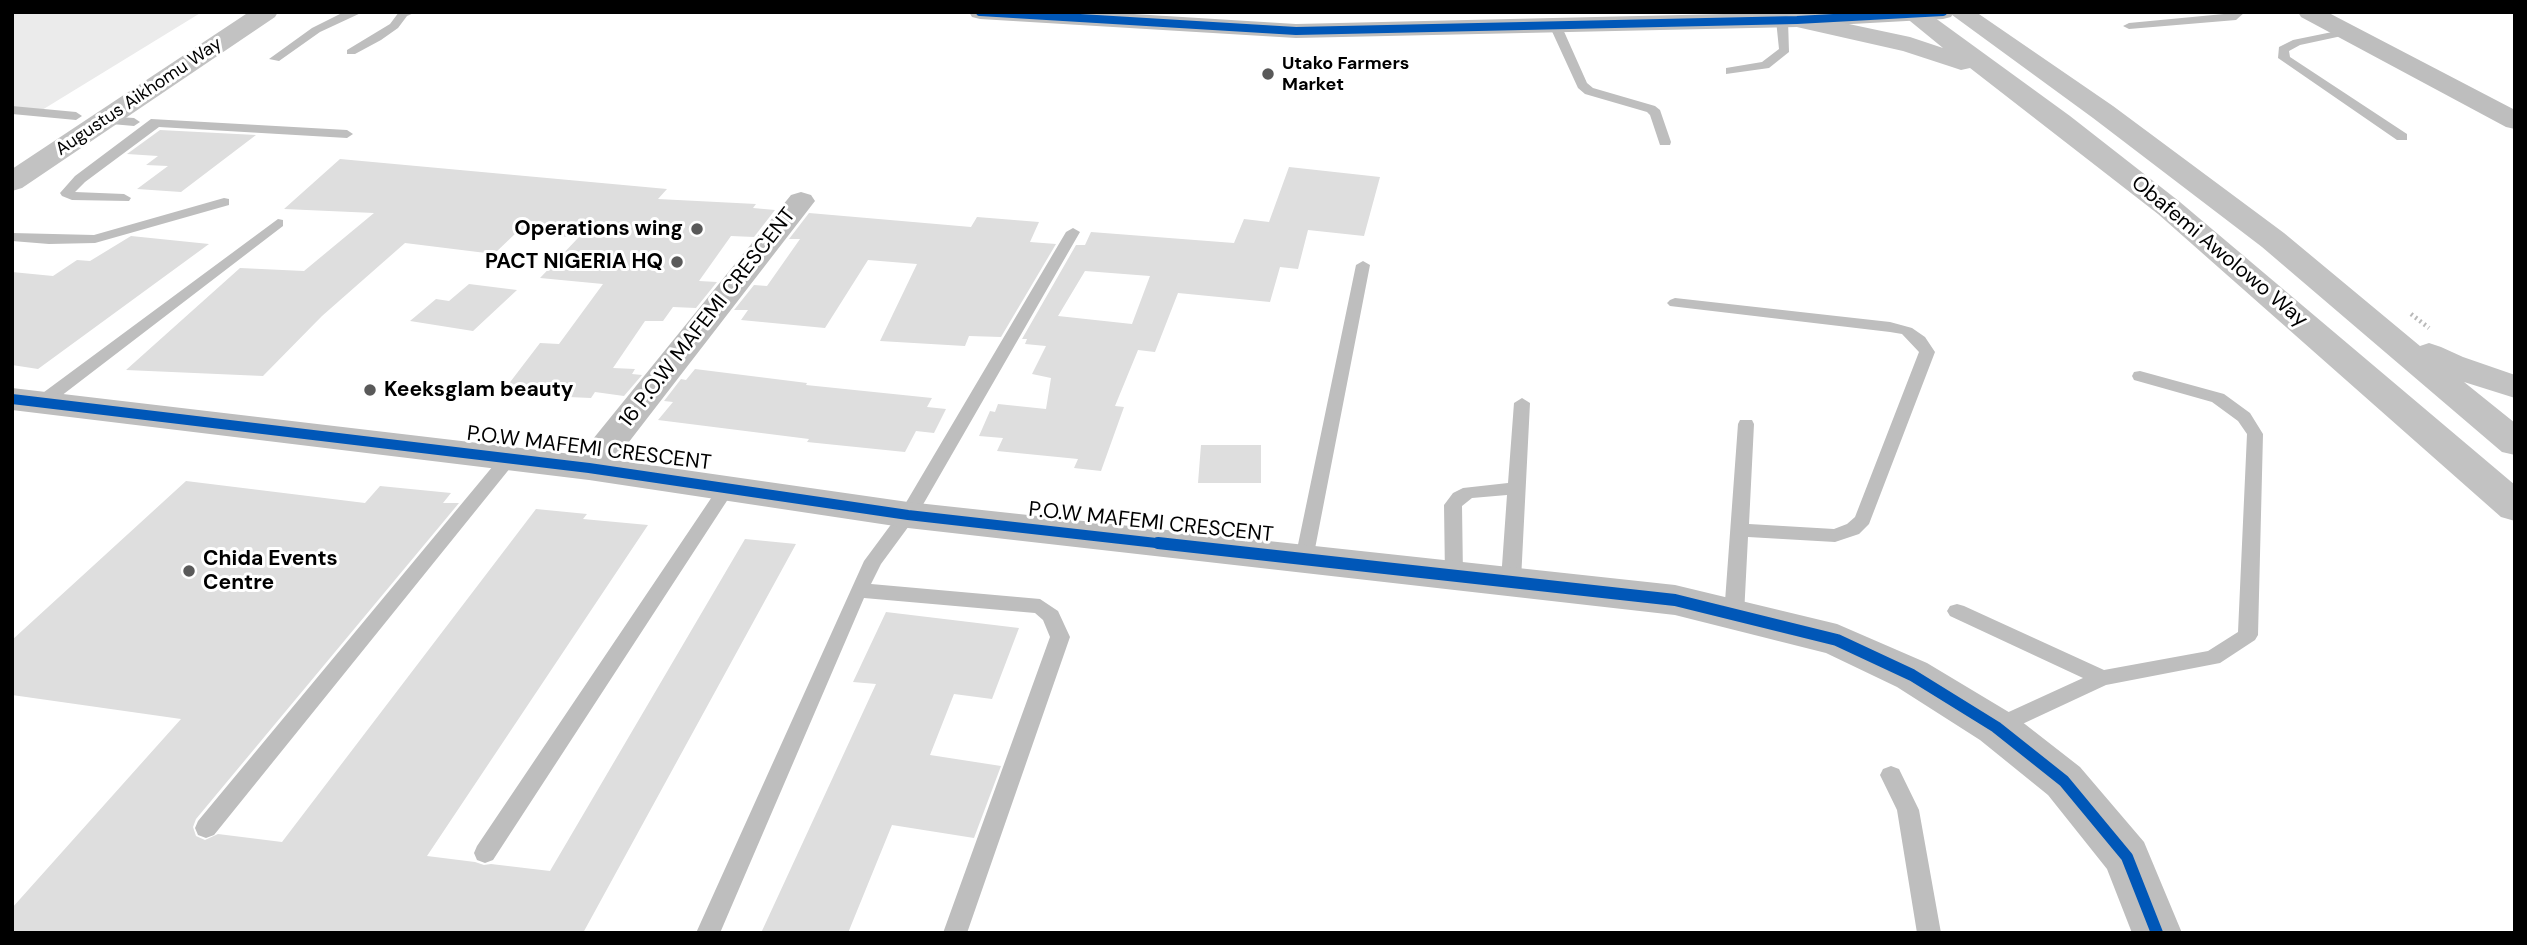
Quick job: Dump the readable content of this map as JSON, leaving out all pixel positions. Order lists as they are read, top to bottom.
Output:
{
  "streets": {
    "main road": ["Augustus Aikhomu Way", "Obafemi Awolowo Way"],
    "street": ["16 P.O.W MAFEMI CRESCENT", "P.O.W MAFEMI CRESCENT"]
  },
  "crossings": [
    ["16 P.O.W MAFEMI CRESCENT", "P.O.W MAFEMI CRESCENT"]
  ],
  "places": [
    "Utako Farmers Market",
    "Operations wing",
    "PACT NIGERIA HQ",
    "Keeksglam beauty",
    "Chida Events Centre"
  ]
}
